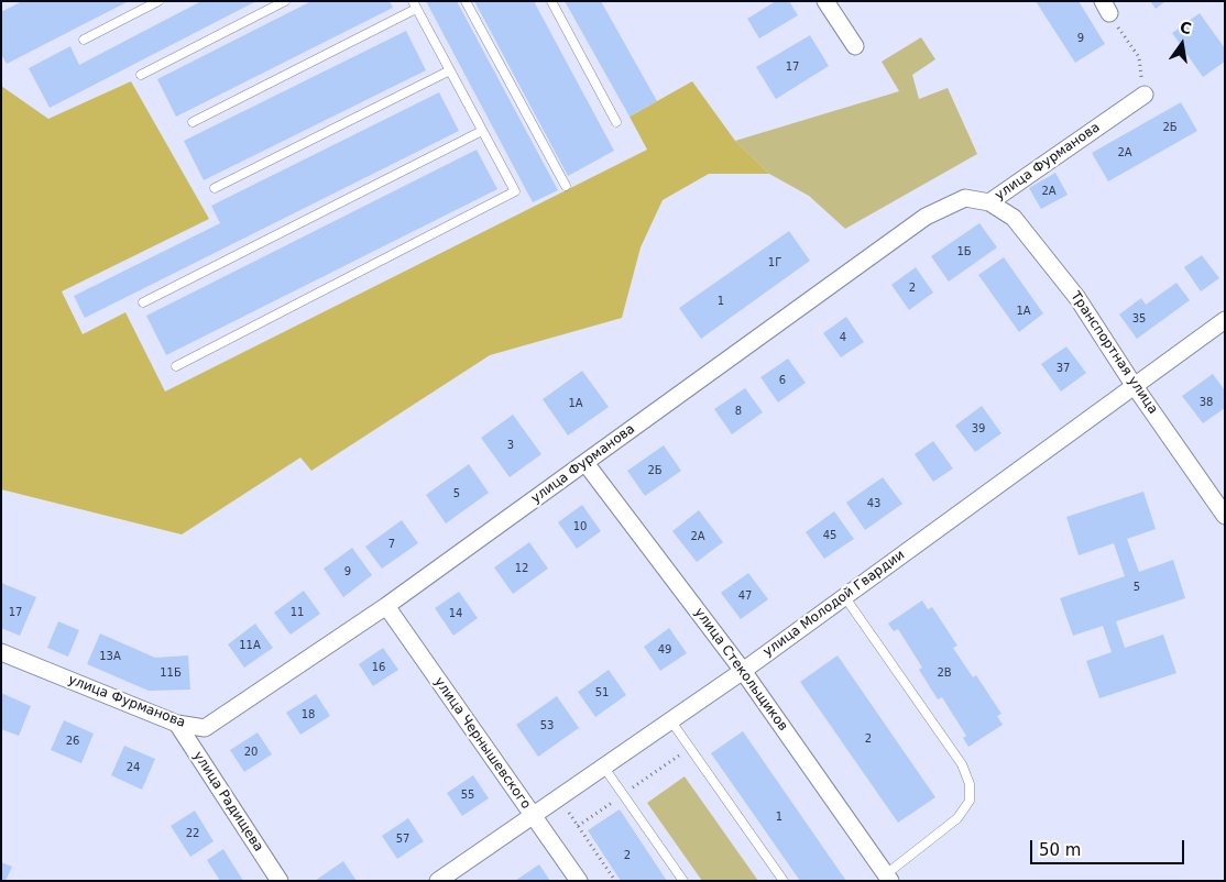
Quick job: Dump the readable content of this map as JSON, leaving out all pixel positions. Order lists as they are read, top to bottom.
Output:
{
  "streets": {
    "street": [
      "улица Фурманова",
      "Транспортная улица",
      "улица Молодой Гвардии",
      "улица Стекольщиков",
      "улица Чернышевского",
      "улица Радищева"
    ]
  },
  "crossings": [
    ["улица Фурманова", "Транспортная улица"],
    ["улица Фурманова", "улица Стекольщиков"],
    ["улица Фурманова", "улица Чернышевского"],
    ["улица Фурманова", "улица Радищева"],
    ["Транспортная улица", "улица Молодой Гвардии"],
    ["улица Молодой Гвардии", "улица Стекольщиков"],
    ["улица Молодой Гвардии", "улица Чернышевского"]
  ],
  "house_numbers": [
    "9",
    "17",
    "2Б",
    "2А",
    "2А",
    "1Б",
    "1Г",
    "2",
    "1",
    "1А",
    "35",
    "4",
    "37",
    "6",
    "38",
    "1А",
    "8",
    "39",
    "3",
    "2Б",
    "5",
    "43",
    "10",
    "45",
    "2А",
    "7",
    "12",
    "9",
    "5",
    "47",
    "17",
    "11",
    "14",
    "11А",
    "49",
    "13А",
    "16",
    "11Б",
    "2В",
    "51",
    "18",
    "53",
    "2",
    "26",
    "20",
    "24",
    "55",
    "1",
    "22",
    "57",
    "2"
  ],
  "scale_bar": "50 m",
  "north": "top"
}
